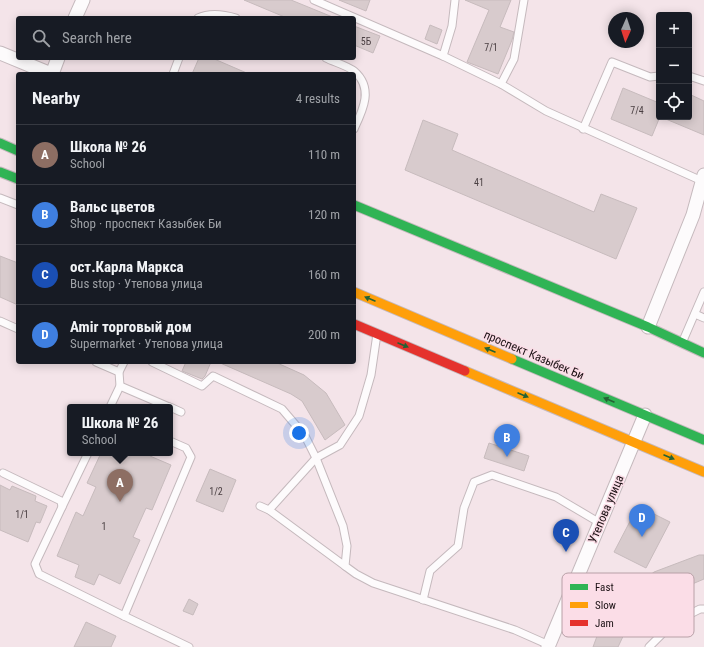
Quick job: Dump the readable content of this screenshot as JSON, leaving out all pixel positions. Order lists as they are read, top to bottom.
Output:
{
  "streets": {
    "street": ["проспект Казыбек Би", "Утепова улица"]
  },
  "crossings": [
    ["проспект Казыбек Би", "Утепова улица"]
  ],
  "house_numbers": [
    "5Б",
    "7/1",
    "7/4",
    "41",
    "1/2",
    "1/1",
    "1"
  ],
  "legend": ["Fast", "Slow", "Jam"],
  "north": "bottom",
  "page": {
    "map_buttons": ["+", "−"],
    "search": "Search here",
    "heading": ["Nearby", "4 results"],
    "list": [
      {
        "mark": "A",
        "name": "Школа № 26",
        "note": "School",
        "value": "110 m"
      },
      {
        "mark": "B",
        "name": "Вальс цветов",
        "note": "Shop · проспект Казыбек Би",
        "value": "120 m"
      },
      {
        "mark": "C",
        "name": "ост.Карла Маркса",
        "note": "Bus stop · Утепова улица",
        "value": "160 m"
      },
      {
        "mark": "D",
        "name": "Amir торговый дом",
        "note": "Supermarket · Утепова улица",
        "value": "200 m"
      }
    ],
    "popup": ["Школа № 26", "School"],
    "pins": [
      "B",
      "A",
      "D",
      "C"
    ]
  }
}
